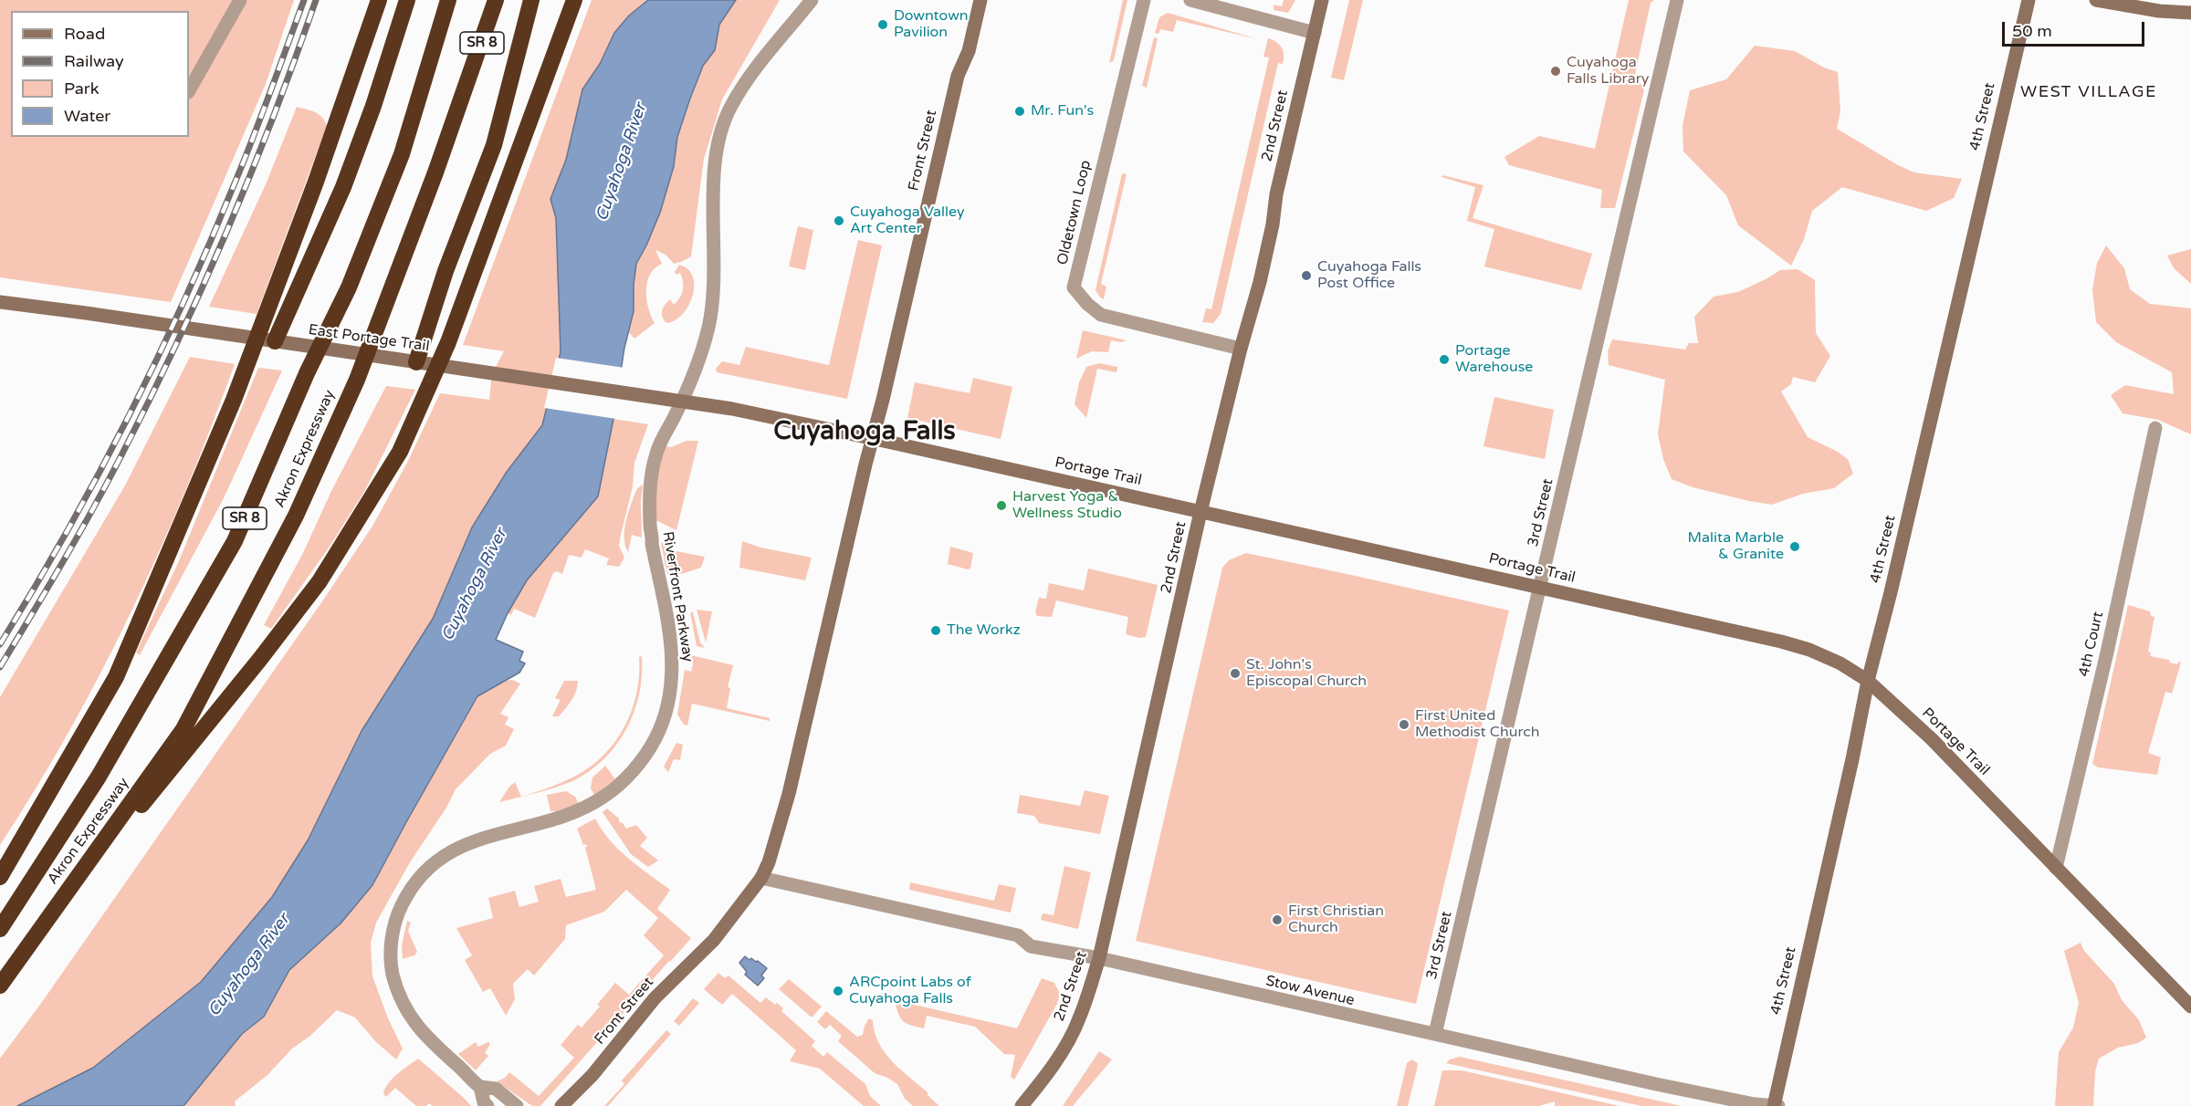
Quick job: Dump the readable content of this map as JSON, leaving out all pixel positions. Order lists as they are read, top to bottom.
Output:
{
  "streets": {
    "highway": ["SR 8", "Akron Expressway"],
    "main road": [
      "4th Street",
      "2nd Street",
      "Front Street",
      "East Portage Trail",
      "Portage Trail"
    ],
    "street": [
      "Oldetown Loop",
      "3rd Street",
      "Riverfront Parkway",
      "4th Court",
      "Stow Avenue"
    ]
  },
  "crossings": [
    ["4th Street", "Portage Trail"],
    ["4th Street", "Stow Avenue"],
    ["2nd Street", "Oldetown Loop"],
    ["2nd Street", "Portage Trail"],
    ["2nd Street", "Stow Avenue"],
    ["Front Street", "Portage Trail"],
    ["Front Street", "Stow Avenue"],
    ["East Portage Trail", "Portage Trail"],
    ["Portage Trail", "3rd Street"],
    ["Portage Trail", "4th Court"],
    ["3rd Street", "Stow Avenue"]
  ],
  "districts": ["WEST VILLAGE", "Cuyahoga Falls"],
  "water": ["Cuyahoga River"],
  "places": [
    "Downtown Pavilion",
    "Cuyahoga Falls Library",
    "Mr. Fun's",
    "Cuyahoga Valley Art Center",
    "Cuyahoga Falls Post Office",
    "Portage Warehouse",
    "Harvest Yoga & Wellness Studio",
    "Malita Marble & Granite",
    "The Workz",
    "St. John's Episcopal Church",
    "First United Methodist Church",
    "First Christian Church",
    "ARCpoint Labs of Cuyahoga Falls"
  ],
  "legend": [
    "Road",
    "Railway",
    "Park",
    "Water"
  ],
  "scale_bar": "50 m"
}
